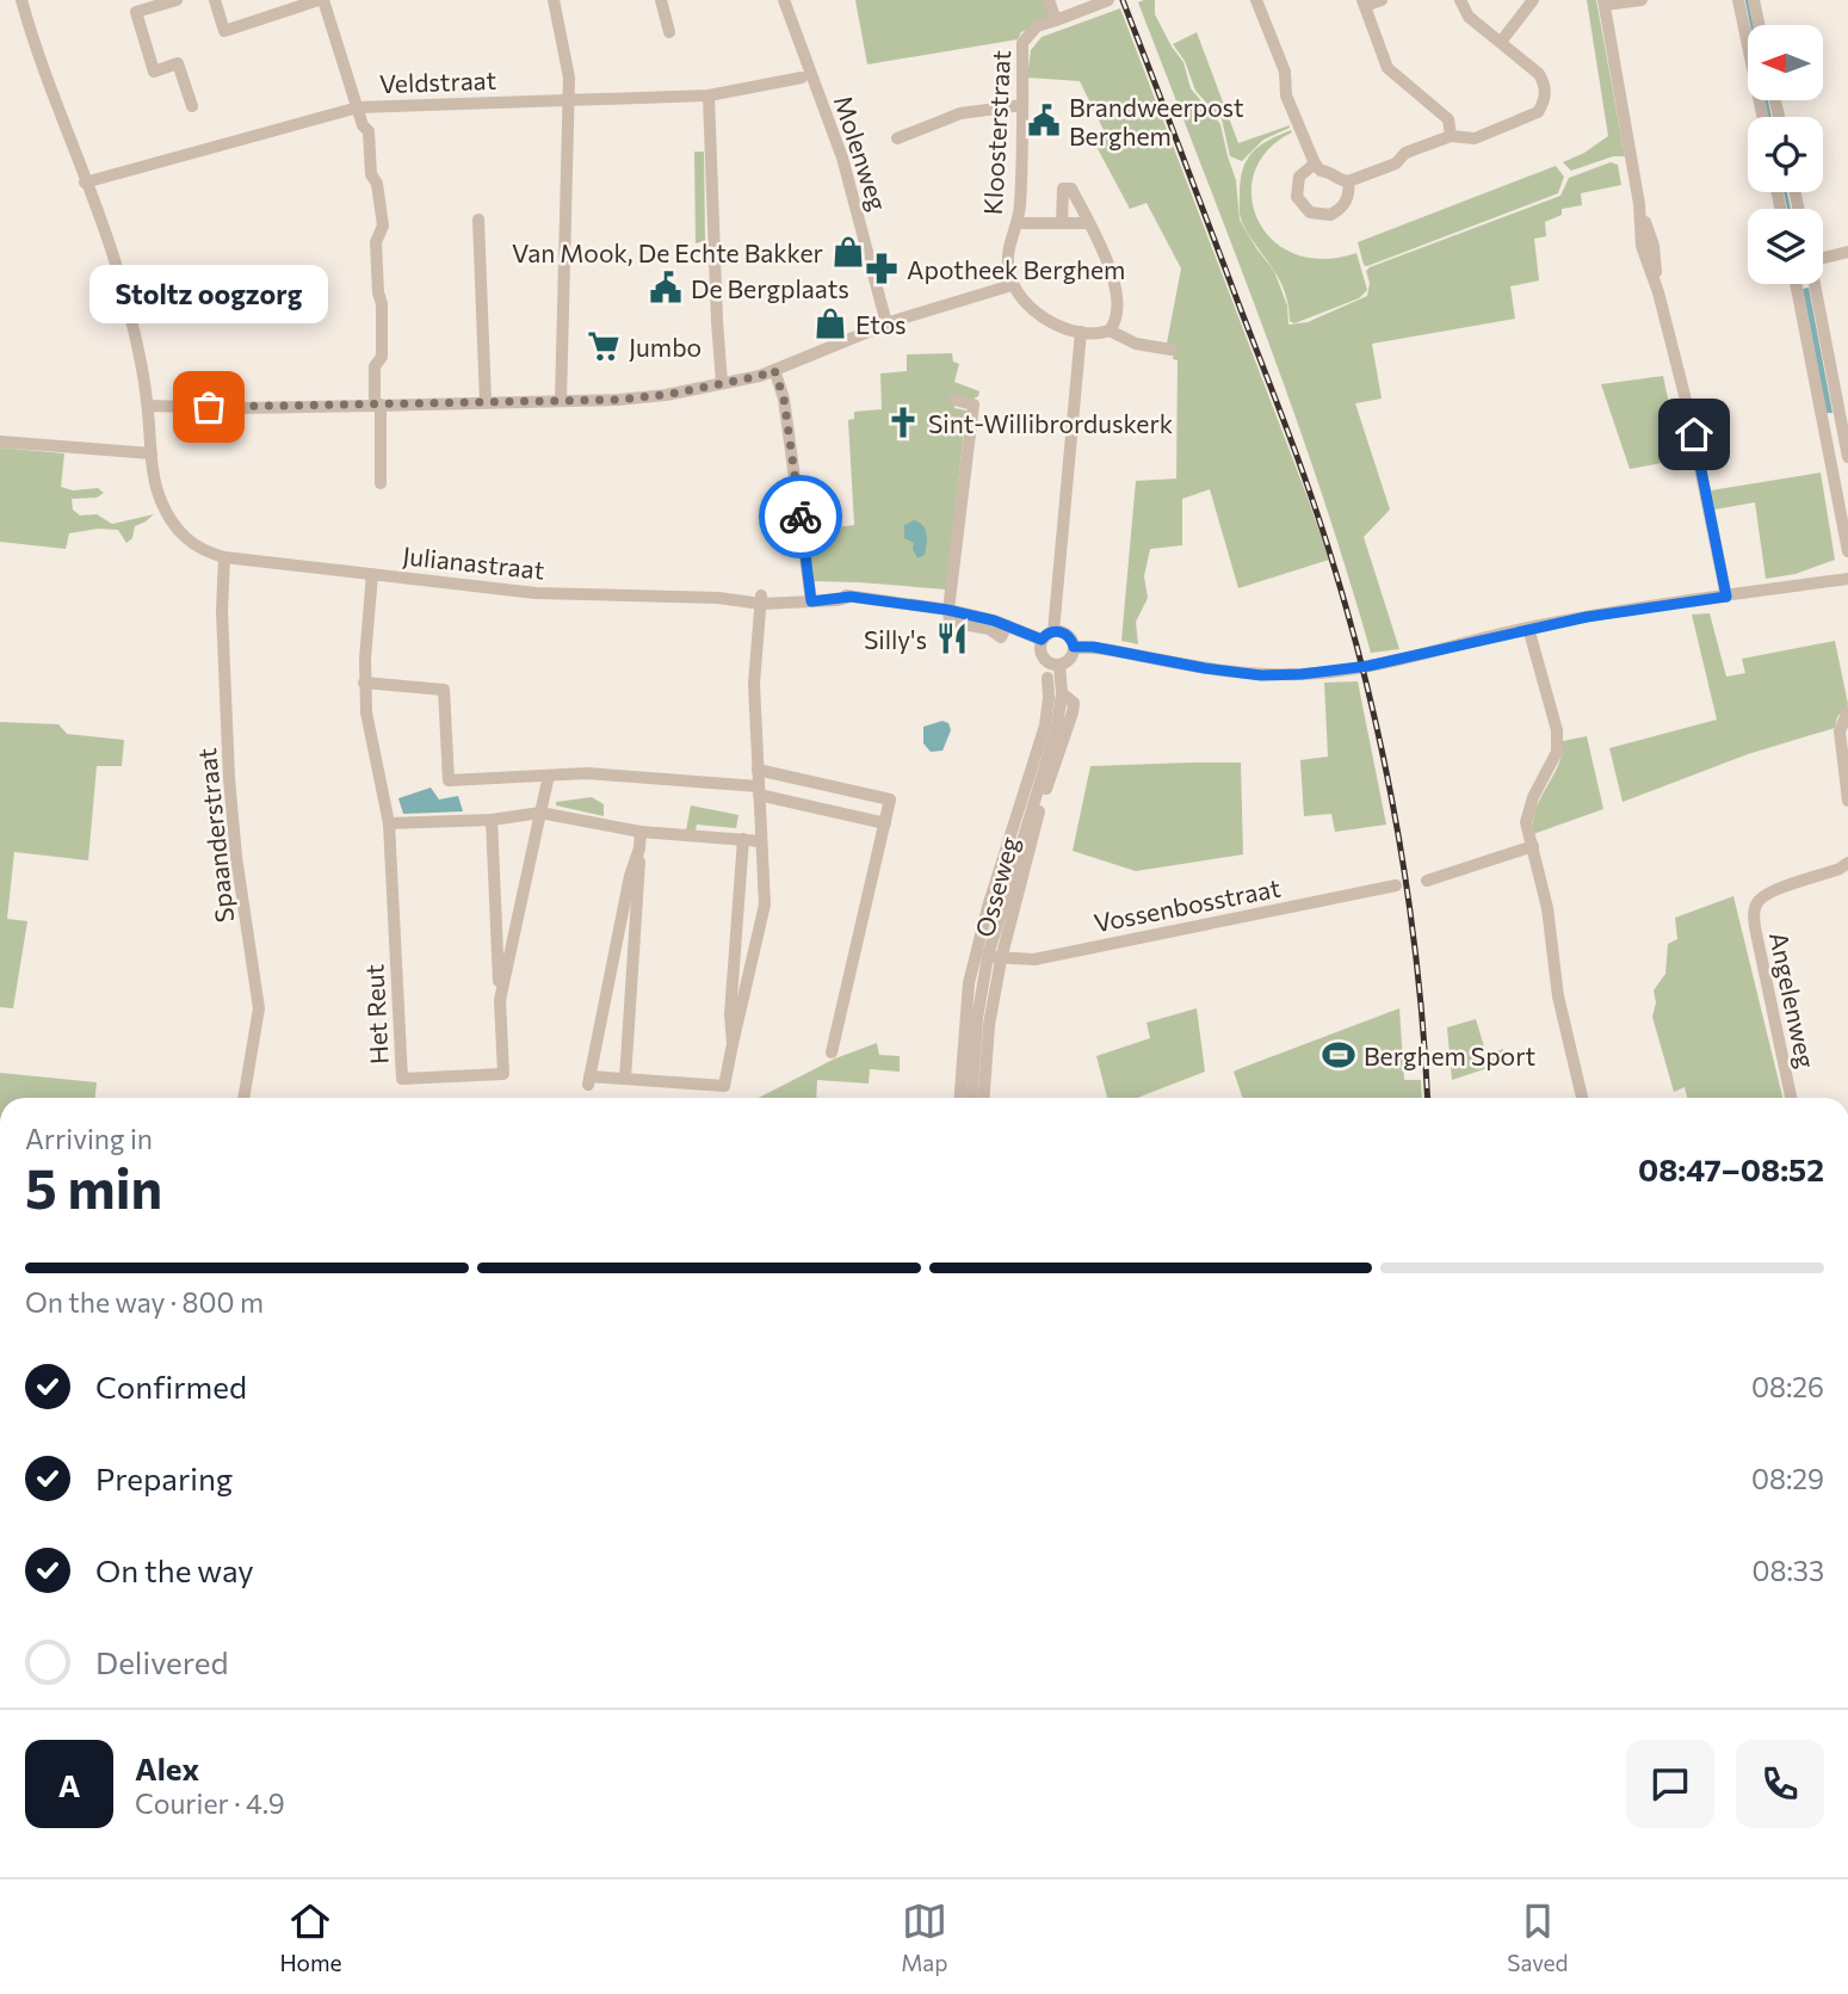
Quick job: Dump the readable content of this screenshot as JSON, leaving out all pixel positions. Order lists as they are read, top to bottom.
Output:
{
  "streets": {
    "street": [
      "Veldstraat",
      "Kloosterstraat",
      "Molenweg",
      "Julianastraat",
      "Spaanderstraat",
      "Osseweg",
      "Vossenbosstraat",
      "Angelenweg",
      "Het Reut"
    ]
  },
  "crossings": [
    ["Veldstraat", "Julianastraat"],
    ["Julianastraat", "Spaanderstraat"],
    ["Julianastraat", "Osseweg"],
    ["Julianastraat", "Het Reut"],
    ["Osseweg", "Vossenbosstraat"]
  ],
  "places": {
    "public building": ["Brandweerpost Berghem", "De Bergplaats"],
    "shop": ["Van Mook, De Echte Bakker", "Etos"],
    "pharmacy": ["Apotheek Berghem"],
    "supermarket": ["Jumbo"],
    "other": ["Stoltz oogzorg"],
    "church": ["Sint-Willibrorduskerk"],
    "restaurant": ["Silly's"],
    "sports": ["Berghem Sport"]
  },
  "north": "left",
  "page": {
    "bubble": "Stoltz oogzorg",
    "heading": ["5 min", "Arriving in", "08:47–08:52"],
    "panel": ["Alex", "Courier · 4.9"],
    "bar": "On the way · 800 m",
    "list": [
      ["Confirmed", "08:26"],
      ["Preparing", "08:29"],
      ["On the way", "08:33"],
      "Delivered"
    ],
    "round": "A",
    "tabs": ["Home", "Map", "Saved"]
  }
}
